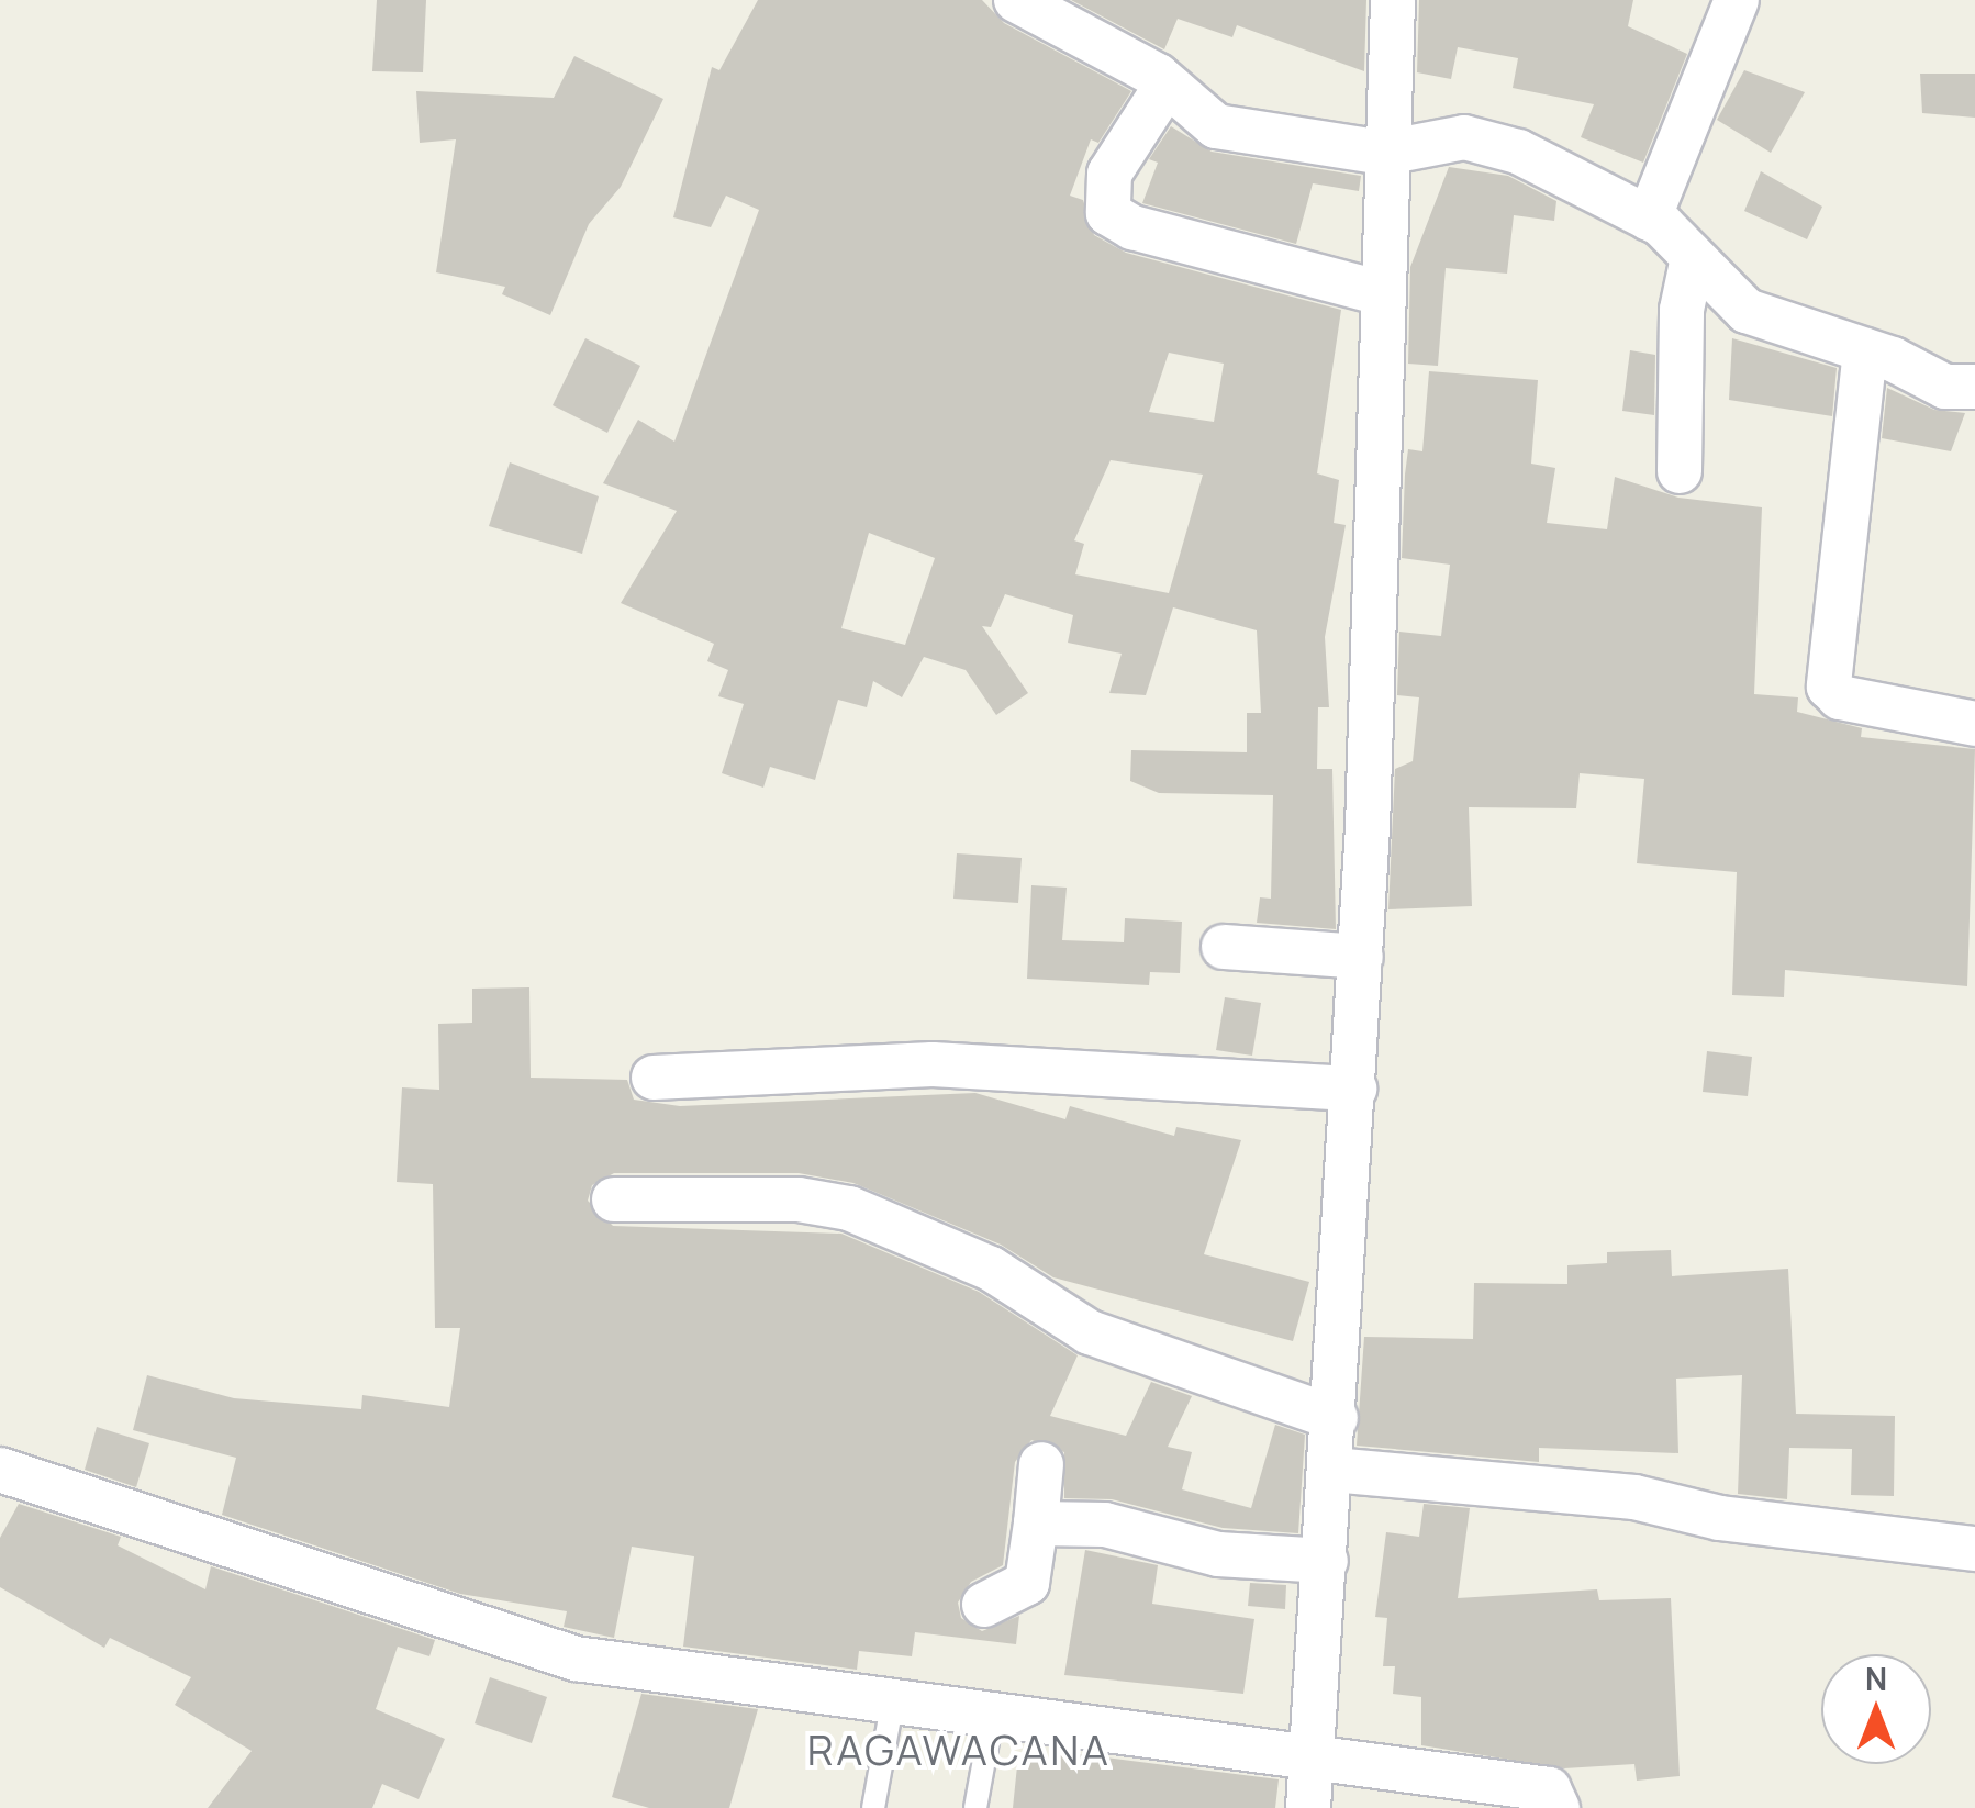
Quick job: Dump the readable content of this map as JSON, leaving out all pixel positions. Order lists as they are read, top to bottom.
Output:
{
  "districts": ["RAGAWACANA"],
  "north": "top"
}
